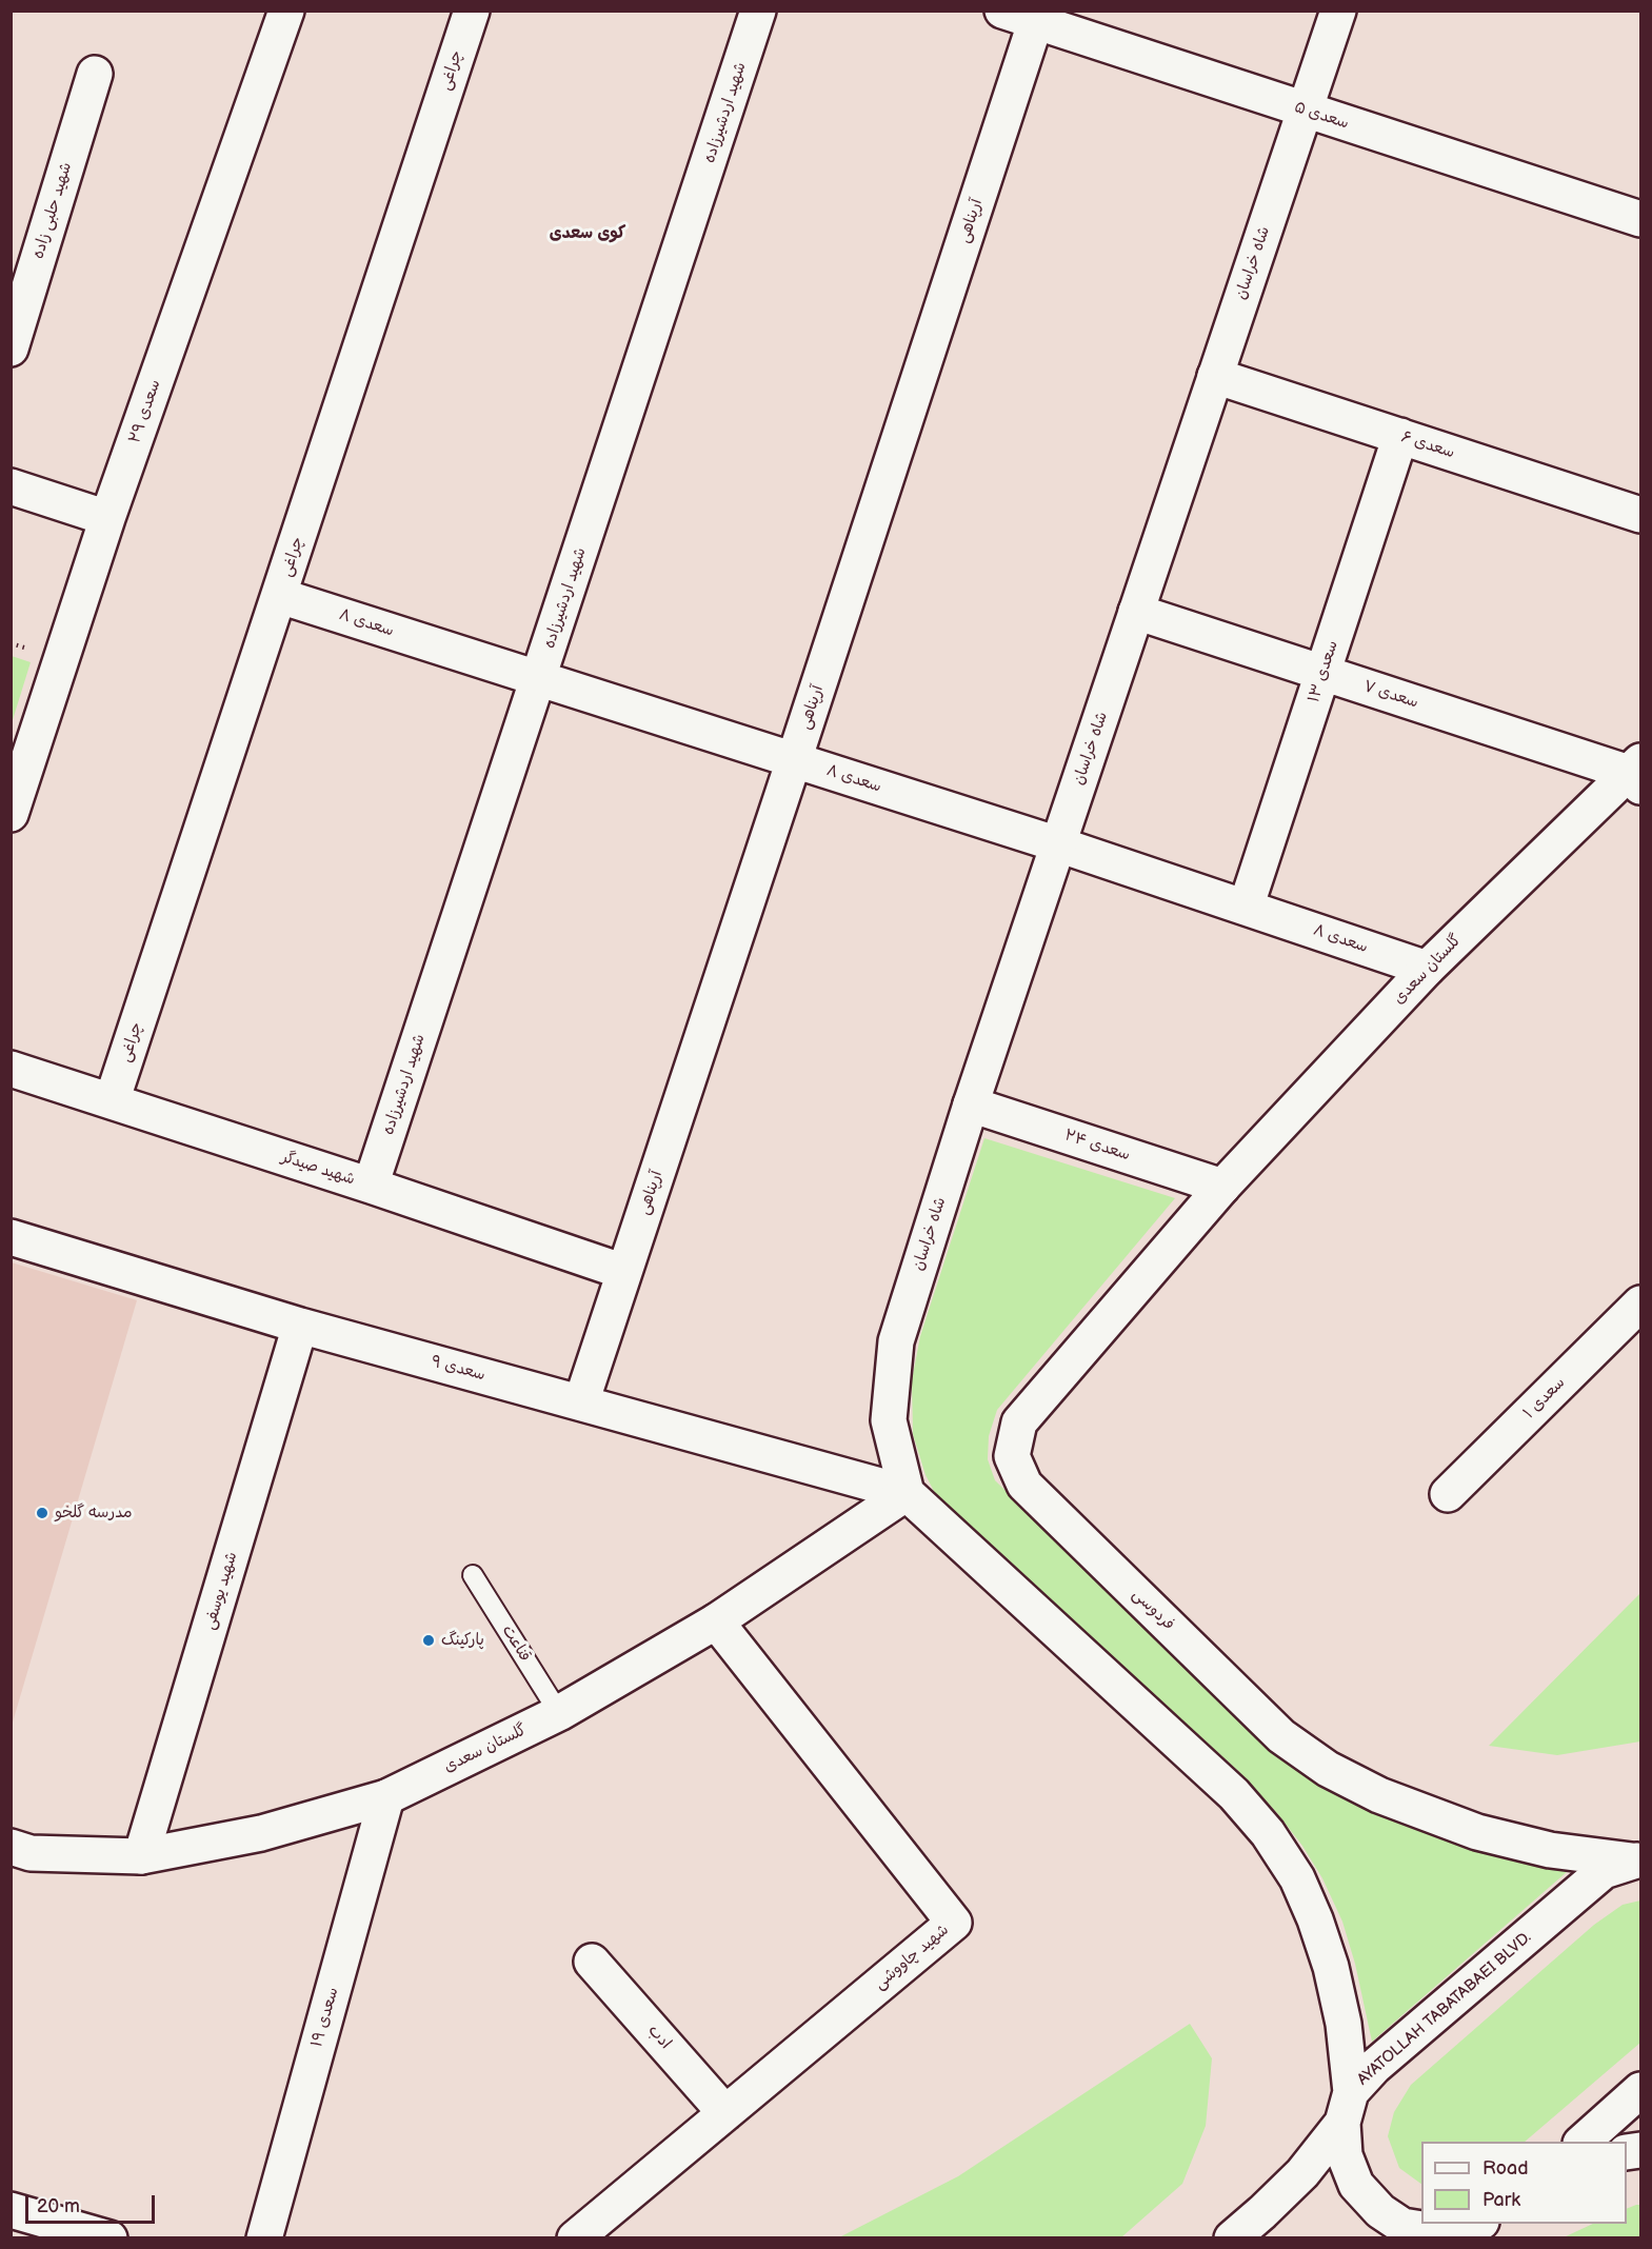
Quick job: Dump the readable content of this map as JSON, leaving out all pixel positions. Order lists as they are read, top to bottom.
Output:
{
  "streets": {
    "street": [
      "چراغی",
      "شهید اردشیرزاده",
      "سعدی ۵",
      "شهید حلبی زاده",
      "آرپناهی",
      "شاه خراسان",
      "سعدی ۲۹",
      "سعدی ۶",
      "سعدی ۸",
      "سعدی ۱۳",
      "سعدی ۷",
      "گلستان سعدی",
      "سعدی ۲۴",
      "شهید صیدگر",
      "سعدی ۹",
      "سعدی ۱",
      "شهید یوسفی",
      "فردوسی",
      "شهید چاووشی",
      "AYATOLLAH TABATABAEI BLVD.",
      "سعدی ۱۹",
      "ادب"
    ],
    "lane": ["قناعت"]
  },
  "crossings": [
    ["چراغی", "سعدی ۸"],
    ["چراغی", "شهید صیدگر"],
    ["شهید اردشیرزاده", "سعدی ۸"],
    ["شهید اردشیرزاده", "شهید صیدگر"],
    ["سعدی ۵", "آرپناهی"],
    ["سعدی ۵", "شاه خراسان"],
    ["آرپناهی", "سعدی ۸"],
    ["آرپناهی", "شهید صیدگر"],
    ["آرپناهی", "سعدی ۹"],
    ["شاه خراسان", "سعدی ۶"],
    ["شاه خراسان", "سعدی ۸"],
    ["شاه خراسان", "سعدی ۷"],
    ["شاه خراسان", "گلستان سعدی"],
    ["شاه خراسان", "سعدی ۲۴"],
    ["شاه خراسان", "سعدی ۹"],
    ["سعدی ۶", "سعدی ۱۳"],
    ["سعدی ۸", "سعدی ۱۳"],
    ["سعدی ۸", "گلستان سعدی"],
    ["سعدی ۱۳", "سعدی ۷"],
    ["سعدی ۷", "گلستان سعدی"],
    ["گلستان سعدی", "سعدی ۲۴"],
    ["گلستان سعدی", "سعدی ۹"],
    ["گلستان سعدی", "شهید یوسفی"],
    ["گلستان سعدی", "فردوسی"],
    ["گلستان سعدی", "قناعت"],
    ["گلستان سعدی", "شهید چاووشی"],
    ["گلستان سعدی", "سعدی ۱۹"],
    ["سعدی ۲۴", "فردوسی"],
    ["سعدی ۹", "شهید یوسفی"],
    ["فردوسی", "AYATOLLAH TABATABAEI BLVD."],
    ["شهید چاووشی", "ادب"]
  ],
  "districts": ["کوی سعدی"],
  "places": ["مدرسه گلخو", "پارکینگ"],
  "legend": ["Road", "Park"],
  "scale_bar": "20 m"
}
